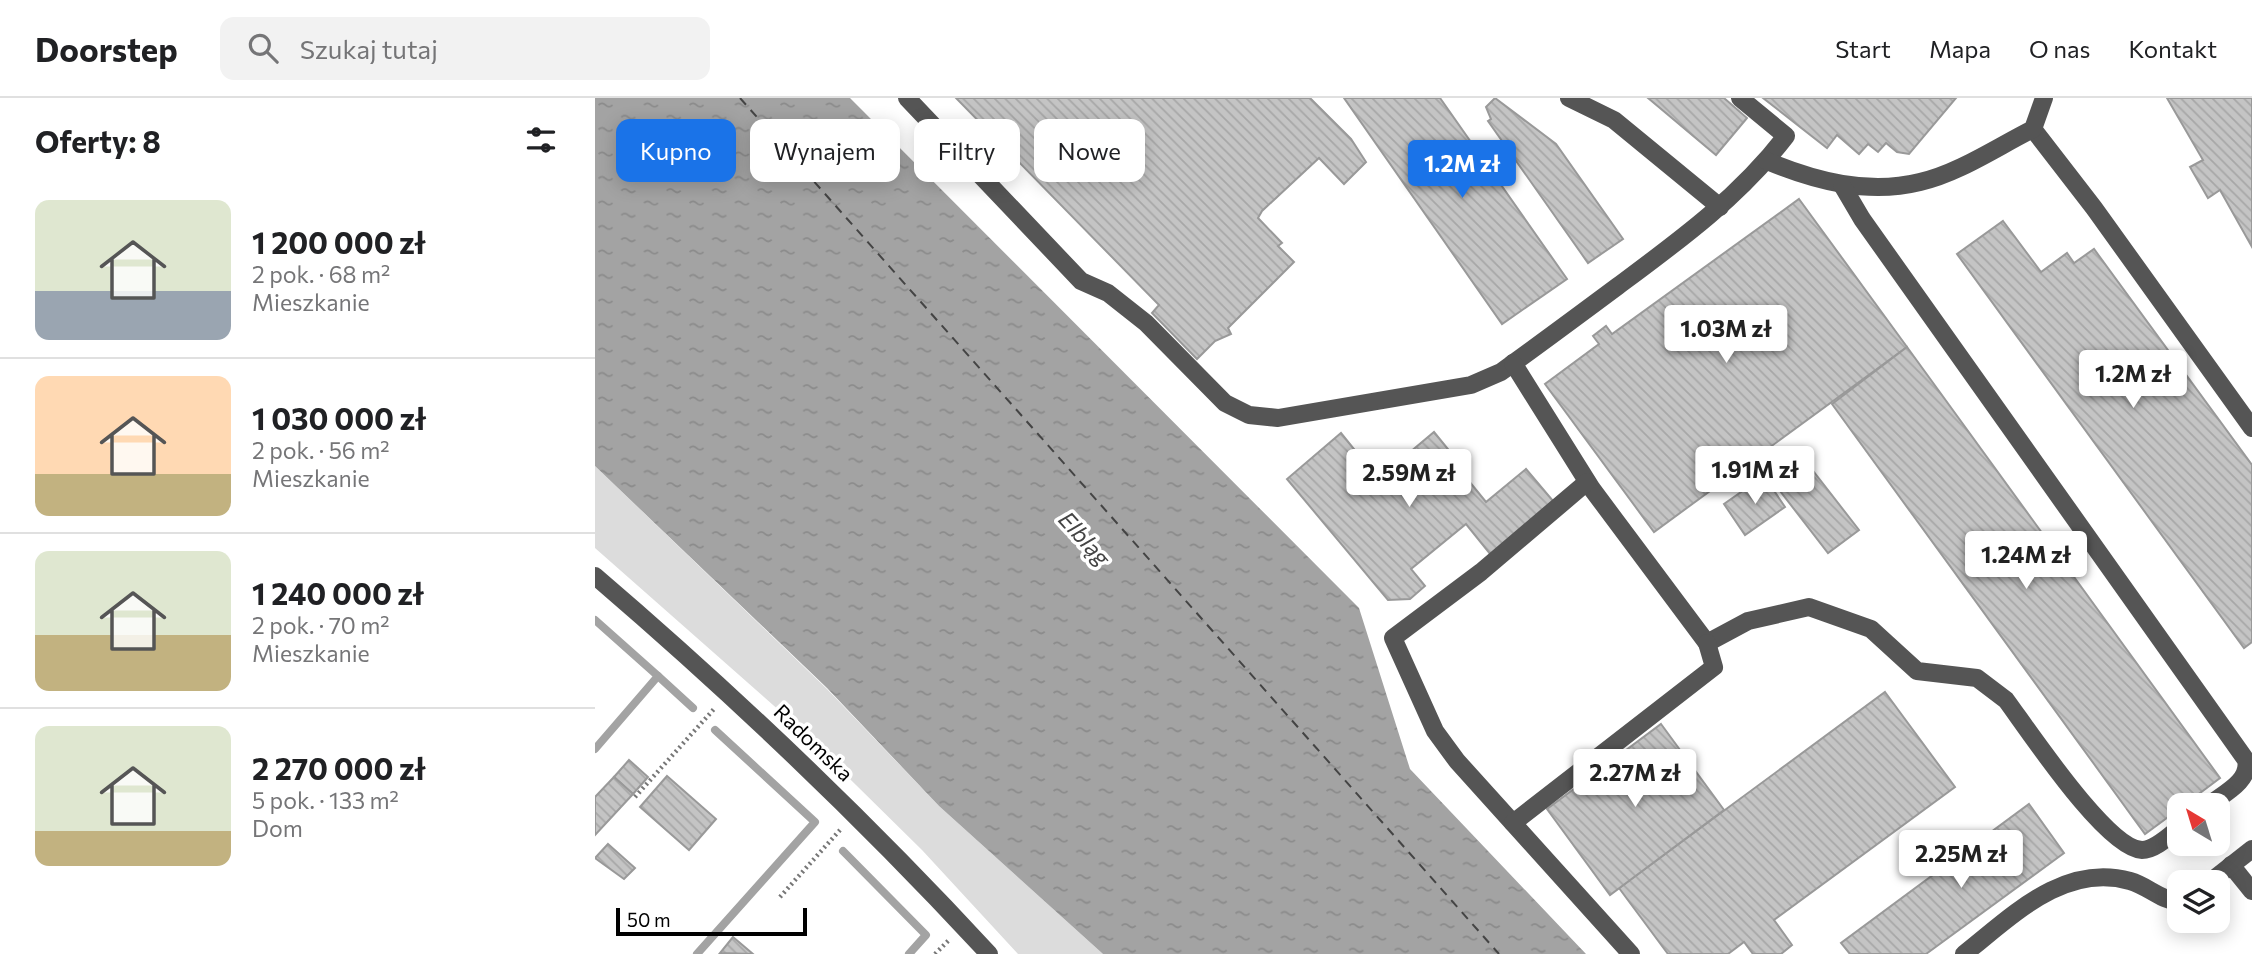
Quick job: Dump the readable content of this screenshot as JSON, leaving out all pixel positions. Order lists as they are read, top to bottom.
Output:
{
  "streets": {
    "street": ["Radomska"]
  },
  "water": ["Elbląg"],
  "scale_bar": "50 m",
  "north": "top left",
  "page": {
    "header": "Doorstep",
    "search": "Szukaj tutaj",
    "nav": [
      "Start",
      "Mapa",
      "O nas",
      "Kontakt"
    ],
    "heading": "Oferty: 8",
    "chip": [
      "Kupno",
      "Wynajem",
      "Filtry",
      "Nowe"
    ],
    "price": [
      "1.2M zł",
      "1.03M zł",
      "1.2M zł",
      "1.91M zł",
      "2.59M zł",
      "1.24M zł",
      "2.27M zł",
      "2.25M zł"
    ],
    "list": [
      {
        "name": "1 200 000 zł",
        "note": "2 pok. · 68 m² · Mieszkanie"
      },
      {
        "name": "1 030 000 zł",
        "note": "2 pok. · 56 m² · Mieszkanie"
      },
      {
        "name": "1 240 000 zł",
        "note": "2 pok. · 70 m² · Mieszkanie"
      },
      {
        "name": "2 270 000 zł",
        "note": "5 pok. · 133 m² · Dom"
      }
    ],
    "scale": "50 m"
  }
}
